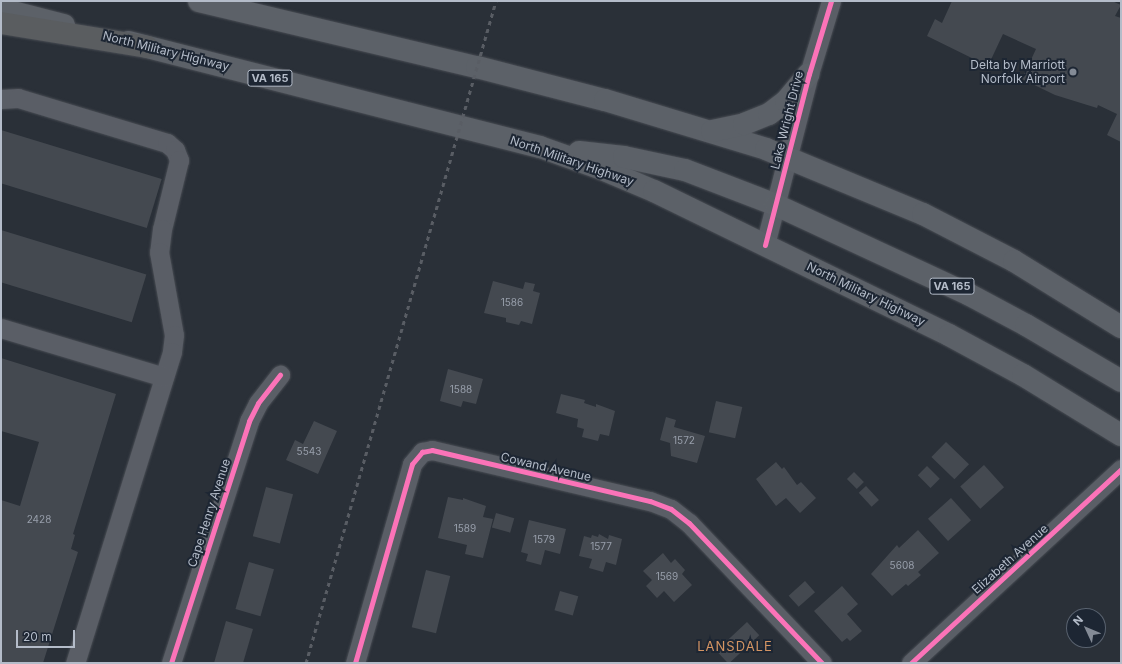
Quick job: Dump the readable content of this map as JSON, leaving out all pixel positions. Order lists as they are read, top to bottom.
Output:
{
  "streets": {
    "main road": ["North Military Highway", "VA 165"],
    "street": [
      "Lake Wright Drive",
      "Cowand Avenue",
      "Cape Henry Avenue",
      "Elizabeth Avenue"
    ]
  },
  "crossings": [
    ["North Military Highway", "VA 165"],
    ["North Military Highway", "Lake Wright Drive"],
    ["VA 165", "Lake Wright Drive"]
  ],
  "districts": ["LANSDALE"],
  "places": ["Delta by Marriott Norfolk Airport"],
  "house_numbers": [
    "1586",
    "1588",
    "1572",
    "5543",
    "2428",
    "1589",
    "1579",
    "1577",
    "5608",
    "1569"
  ],
  "scale_bar": "20 m",
  "north": "top left"
}
